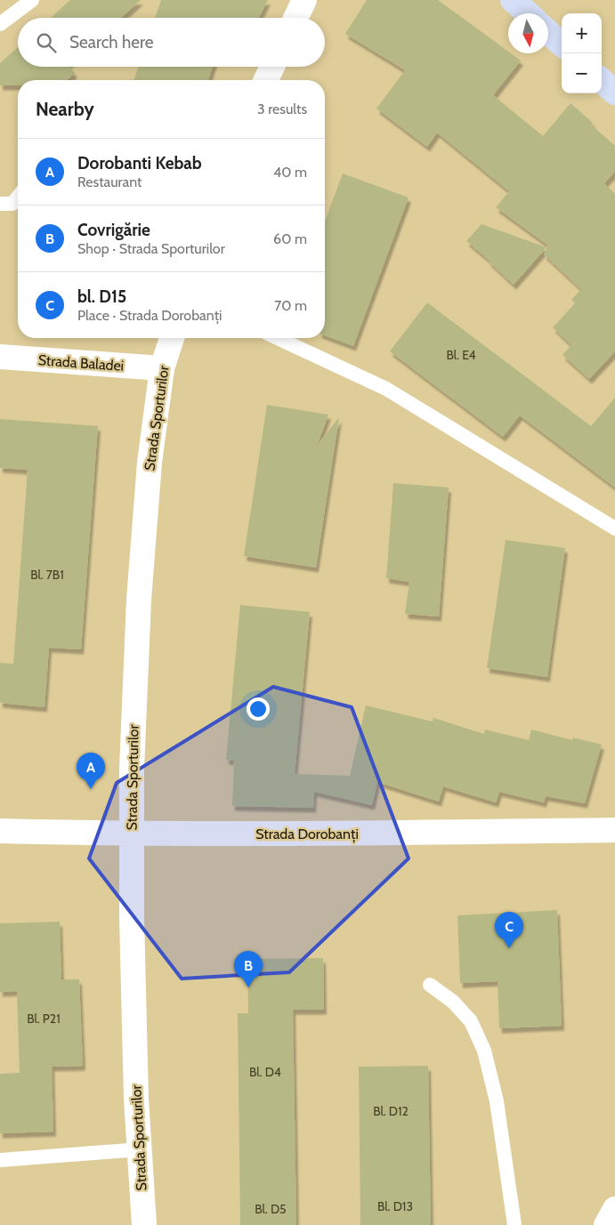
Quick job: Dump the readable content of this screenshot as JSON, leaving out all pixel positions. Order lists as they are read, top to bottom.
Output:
{
  "streets": {
    "main road": ["Strada Baladei", "Strada Sporturilor", "Strada Dorobanți"]
  },
  "crossings": [
    ["Strada Baladei", "Strada Sporturilor"],
    ["Strada Sporturilor", "Strada Dorobanți"]
  ],
  "house_numbers": [
    "Bl. E4",
    "Bl. 7B1",
    "Bl. P21",
    "Bl. D4",
    "Bl. D12",
    "Bl. D13",
    "Bl. D5"
  ],
  "north": "bottom",
  "page": {
    "map_buttons": ["+", "−"],
    "search": "Search here",
    "heading": ["Nearby", "3 results"],
    "list": [
      {
        "mark": "A",
        "name": "Dorobanti Kebab",
        "note": "Restaurant",
        "value": "40 m"
      },
      {
        "mark": "B",
        "name": "Covrigărie",
        "note": "Shop · Strada Sporturilor",
        "value": "60 m"
      },
      {
        "mark": "C",
        "name": "bl. D15",
        "note": "Place · Strada Dorobanți",
        "value": "70 m"
      }
    ],
    "pins": ["A", "C", "B"]
  }
}
